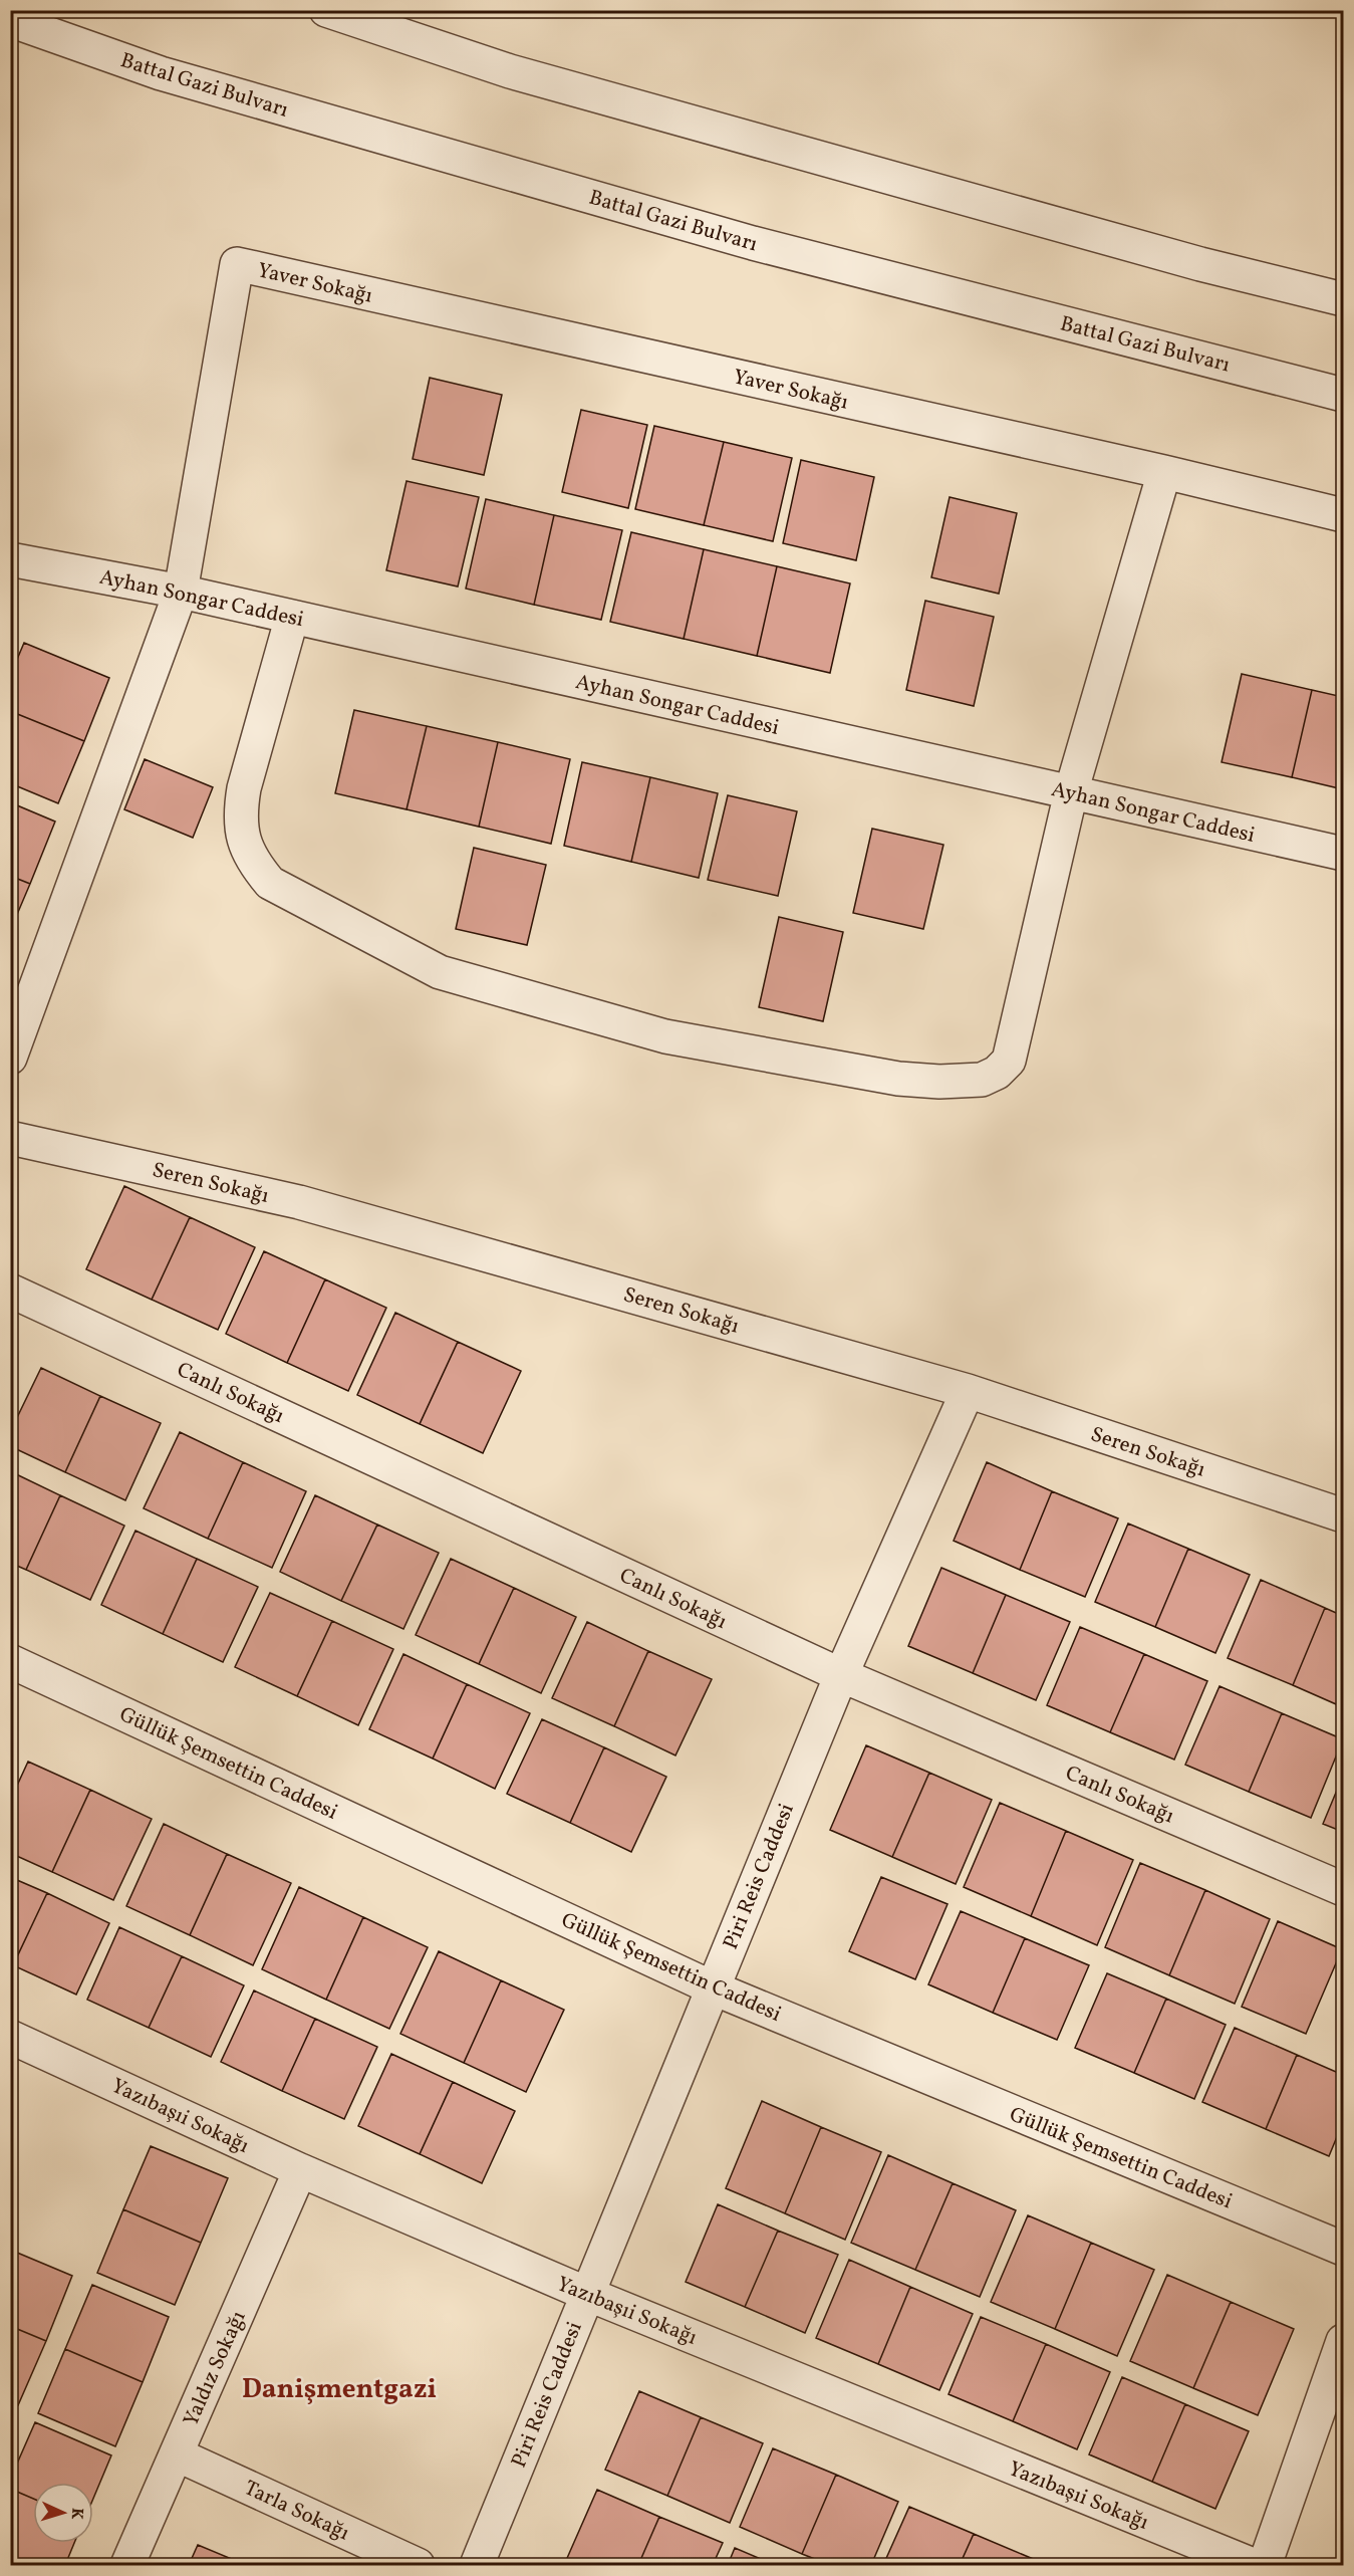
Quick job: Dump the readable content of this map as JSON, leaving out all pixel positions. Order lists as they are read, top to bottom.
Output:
{
  "streets": {
    "street": [
      "Battal Gazi Bulvarı",
      "Yaver Sokağı",
      "Ayhan Songar Caddesi",
      "Seren Sokağı",
      "Canlı Sokağı",
      "Güllük Şemsettin Caddesi",
      "Piri Reis Caddesi",
      "Yazıbaşıi Sokağı",
      "Yaldız Sokağı",
      "Tarla Sokağı"
    ]
  },
  "crossings": [
    ["Yaver Sokağı", "Ayhan Songar Caddesi"],
    ["Seren Sokağı", "Piri Reis Caddesi"],
    ["Canlı Sokağı", "Piri Reis Caddesi"],
    ["Güllük Şemsettin Caddesi", "Piri Reis Caddesi"],
    ["Piri Reis Caddesi", "Yazıbaşıi Sokağı"],
    ["Yazıbaşıi Sokağı", "Yaldız Sokağı"],
    ["Yaldız Sokağı", "Tarla Sokağı"]
  ],
  "districts": ["Danişmentgazi"],
  "north": "right"
}
